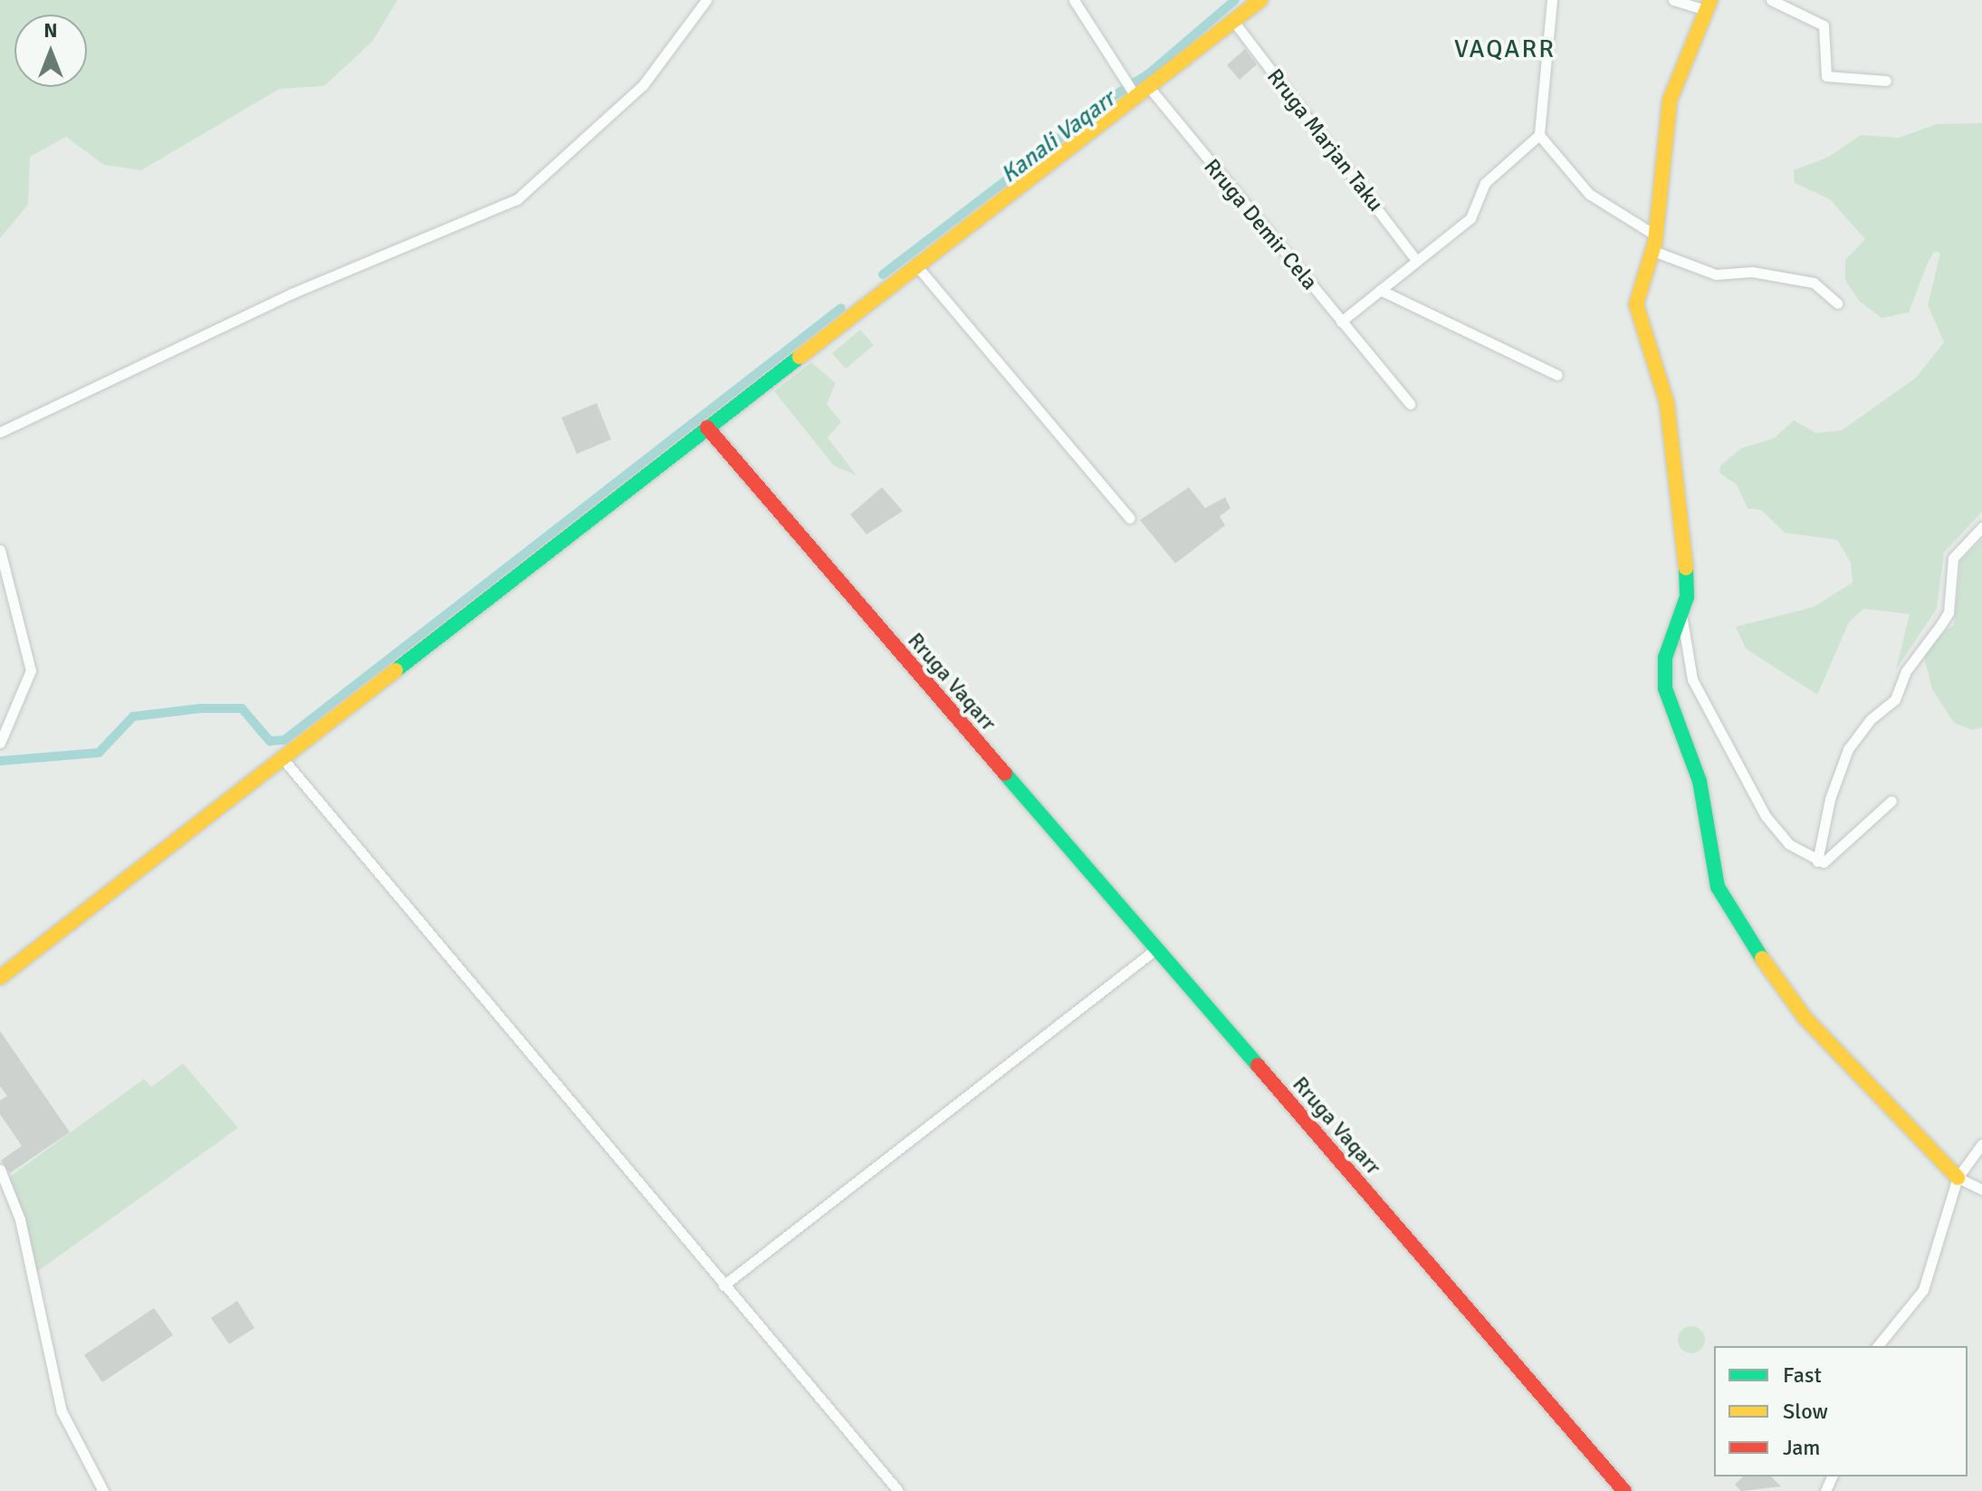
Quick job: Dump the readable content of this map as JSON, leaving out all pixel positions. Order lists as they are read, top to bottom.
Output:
{
  "streets": {
    "main road": ["Rruga Vaqarr"],
    "street": ["Rruga Marjan Taku", "Rruga Demir Cela"]
  },
  "districts": ["VAQARR"],
  "water": ["Kanali Vaqarr"],
  "legend": ["Fast", "Slow", "Jam"],
  "north": "top"
}
